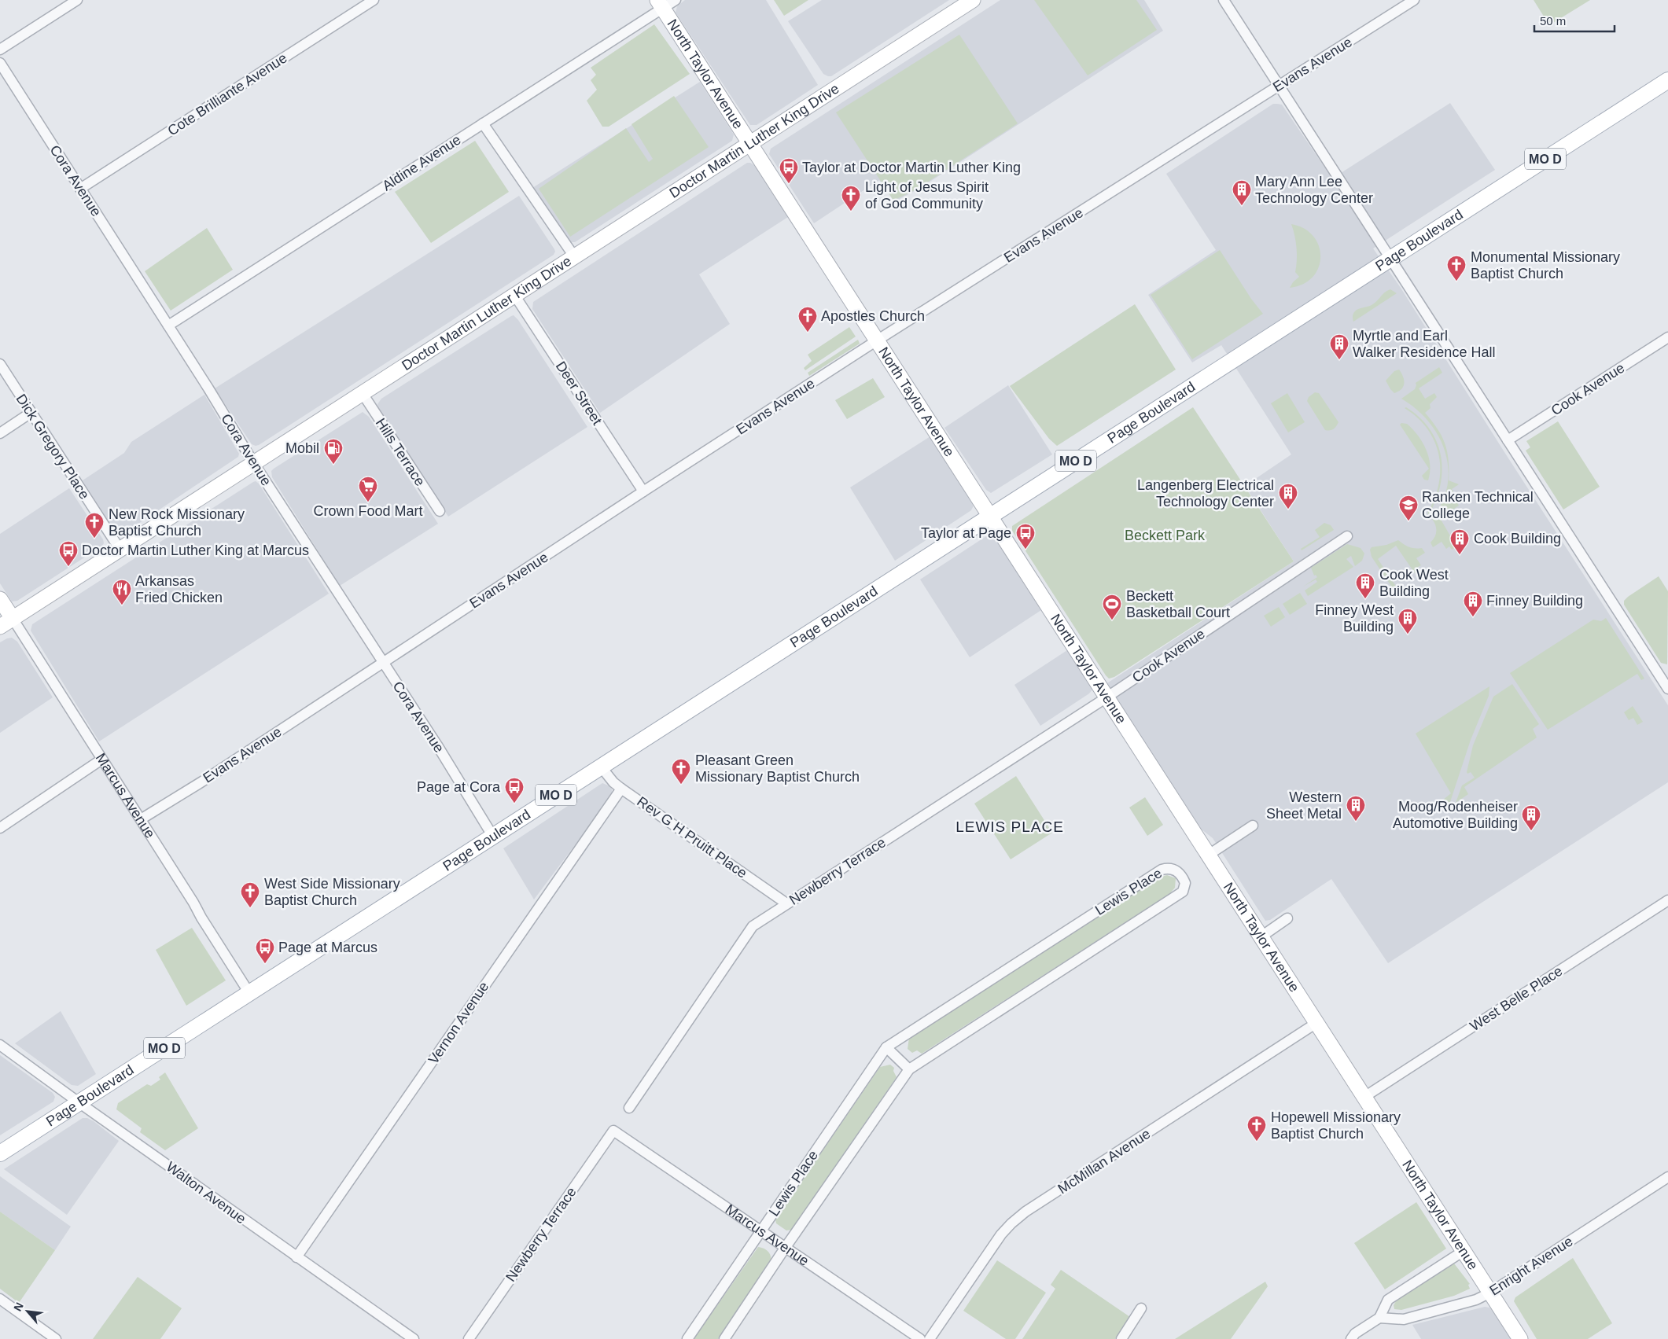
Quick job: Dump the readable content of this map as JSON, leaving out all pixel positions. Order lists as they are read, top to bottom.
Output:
{
  "streets": {
    "main road": ["MO D", "Page Boulevard"],
    "street": [
      "Evans Avenue",
      "North Taylor Avenue",
      "Cote Brilliante Avenue",
      "Doctor Martin Luther King Drive",
      "Aldine Avenue",
      "Cora Avenue",
      "Cook Avenue",
      "Deer Street",
      "Dick Gregory Place",
      "Hills Terrace",
      "Marcus Avenue",
      "Rev G H Pruitt Place",
      "Newberry Terrace",
      "Lewis Place",
      "West Belle Place",
      "Vernon Avenue",
      "McMillan Avenue",
      "Walton Avenue",
      "Enright Avenue"
    ]
  },
  "crossings": [
    ["Evans Avenue", "North Taylor Avenue"],
    ["Evans Avenue", "Cora Avenue"],
    ["Evans Avenue", "Deer Street"],
    ["Evans Avenue", "Marcus Avenue"],
    ["North Taylor Avenue", "Doctor Martin Luther King Drive"],
    ["North Taylor Avenue", "Aldine Avenue"],
    ["North Taylor Avenue", "Page Boulevard"],
    ["North Taylor Avenue", "Cook Avenue"],
    ["North Taylor Avenue", "Newberry Terrace"],
    ["North Taylor Avenue", "West Belle Place"],
    ["North Taylor Avenue", "McMillan Avenue"],
    ["North Taylor Avenue", "Enright Avenue"],
    ["Cote Brilliante Avenue", "Cora Avenue"],
    ["Doctor Martin Luther King Drive", "Cora Avenue"],
    ["Doctor Martin Luther King Drive", "Deer Street"],
    ["Doctor Martin Luther King Drive", "Dick Gregory Place"],
    ["Doctor Martin Luther King Drive", "Hills Terrace"],
    ["Doctor Martin Luther King Drive", "Marcus Avenue"],
    ["Aldine Avenue", "Cora Avenue"],
    ["Cora Avenue", "Page Boulevard"],
    ["Page Boulevard", "Marcus Avenue"],
    ["Page Boulevard", "Rev G H Pruitt Place"],
    ["Page Boulevard", "Walton Avenue"],
    ["Cook Avenue", "Newberry Terrace"],
    ["Marcus Avenue", "Newberry Terrace"],
    ["Marcus Avenue", "Lewis Place"],
    ["Rev G H Pruitt Place", "Newberry Terrace"],
    ["Rev G H Pruitt Place", "Vernon Avenue"],
    ["Vernon Avenue", "Walton Avenue"]
  ],
  "districts": ["LEWIS PLACE"],
  "parks": ["Beckett Park"],
  "places": {
    "bus stop": [
      "Taylor at Doctor Martin Luther King",
      "Taylor at Page",
      "Doctor Martin Luther King at Marcus",
      "Page at Cora",
      "Page at Marcus"
    ],
    "building": [
      "Mary Ann Lee Technology Center",
      "Myrtle and Earl Walker Residence Hall",
      "Langenberg Electrical Technology Center",
      "Cook Building",
      "Cook West Building",
      "Finney Building",
      "Finney West Building",
      "Western Sheet Metal",
      "Moog/Rodenheiser Automotive Building"
    ],
    "church": [
      "Light of Jesus Spirit of God Community",
      "Monumental Missionary Baptist Church",
      "Apostles Church",
      "New Rock Missionary Baptist Church",
      "Pleasant Green Missionary Baptist Church",
      "West Side Missionary Baptist Church",
      "Hopewell Missionary Baptist Church"
    ],
    "fuel station": ["Mobil"],
    "supermarket": ["Crown Food Mart"],
    "school or university": ["Ranken Technical College"],
    "restaurant": ["Arkansas Fried Chicken"],
    "sports": ["Beckett Basketball Court"]
  },
  "scale_bar": "50 m",
  "north": "top left"
}
